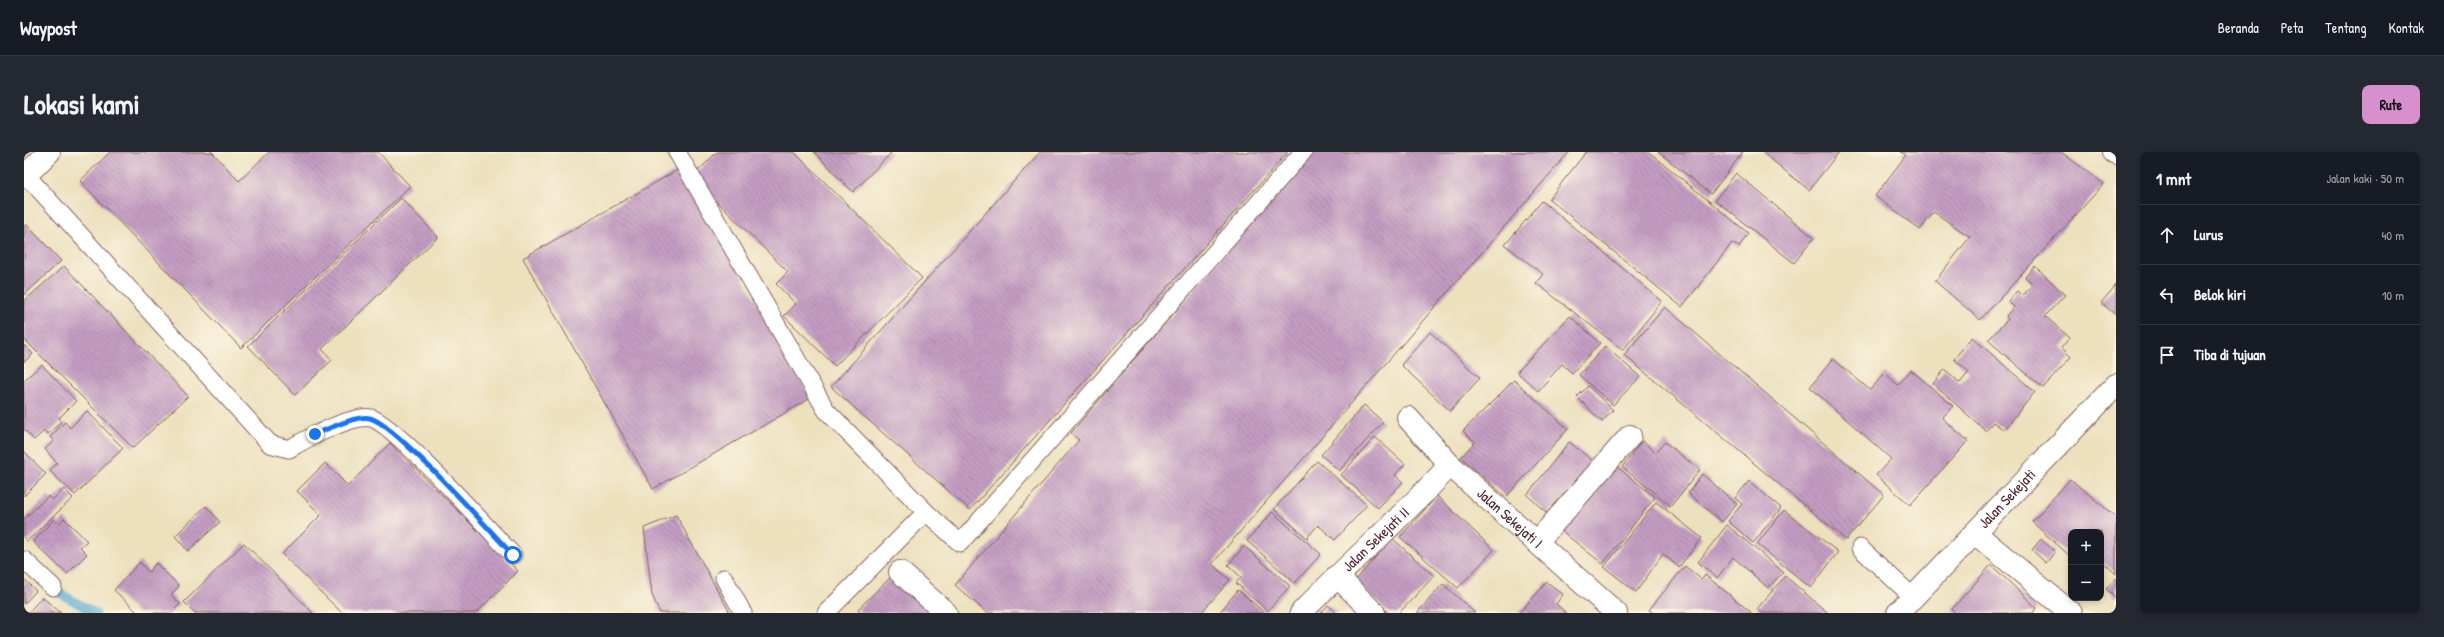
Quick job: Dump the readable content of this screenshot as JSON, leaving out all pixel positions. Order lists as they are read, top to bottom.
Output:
{
  "streets": {
    "street": ["Jalan Sekejati", "Jalan Sekejati I", "Jalan Sekejati II"]
  },
  "crossings": [
    ["Jalan Sekejati I", "Jalan Sekejati II"]
  ],
  "page": {
    "header": "Waypost",
    "nav": [
      "Beranda",
      "Peta",
      "Tentang",
      "Kontak"
    ],
    "title": "Lokasi kami",
    "buttons": "Rute",
    "heading": ["1 mnt", "Jalan kaki · 50 m"],
    "list": [
      ["Lurus", "40 m"],
      ["Belok kiri", "10 m"],
      "Tiba di tujuan"
    ],
    "map_buttons": ["+", "−"]
  }
}
